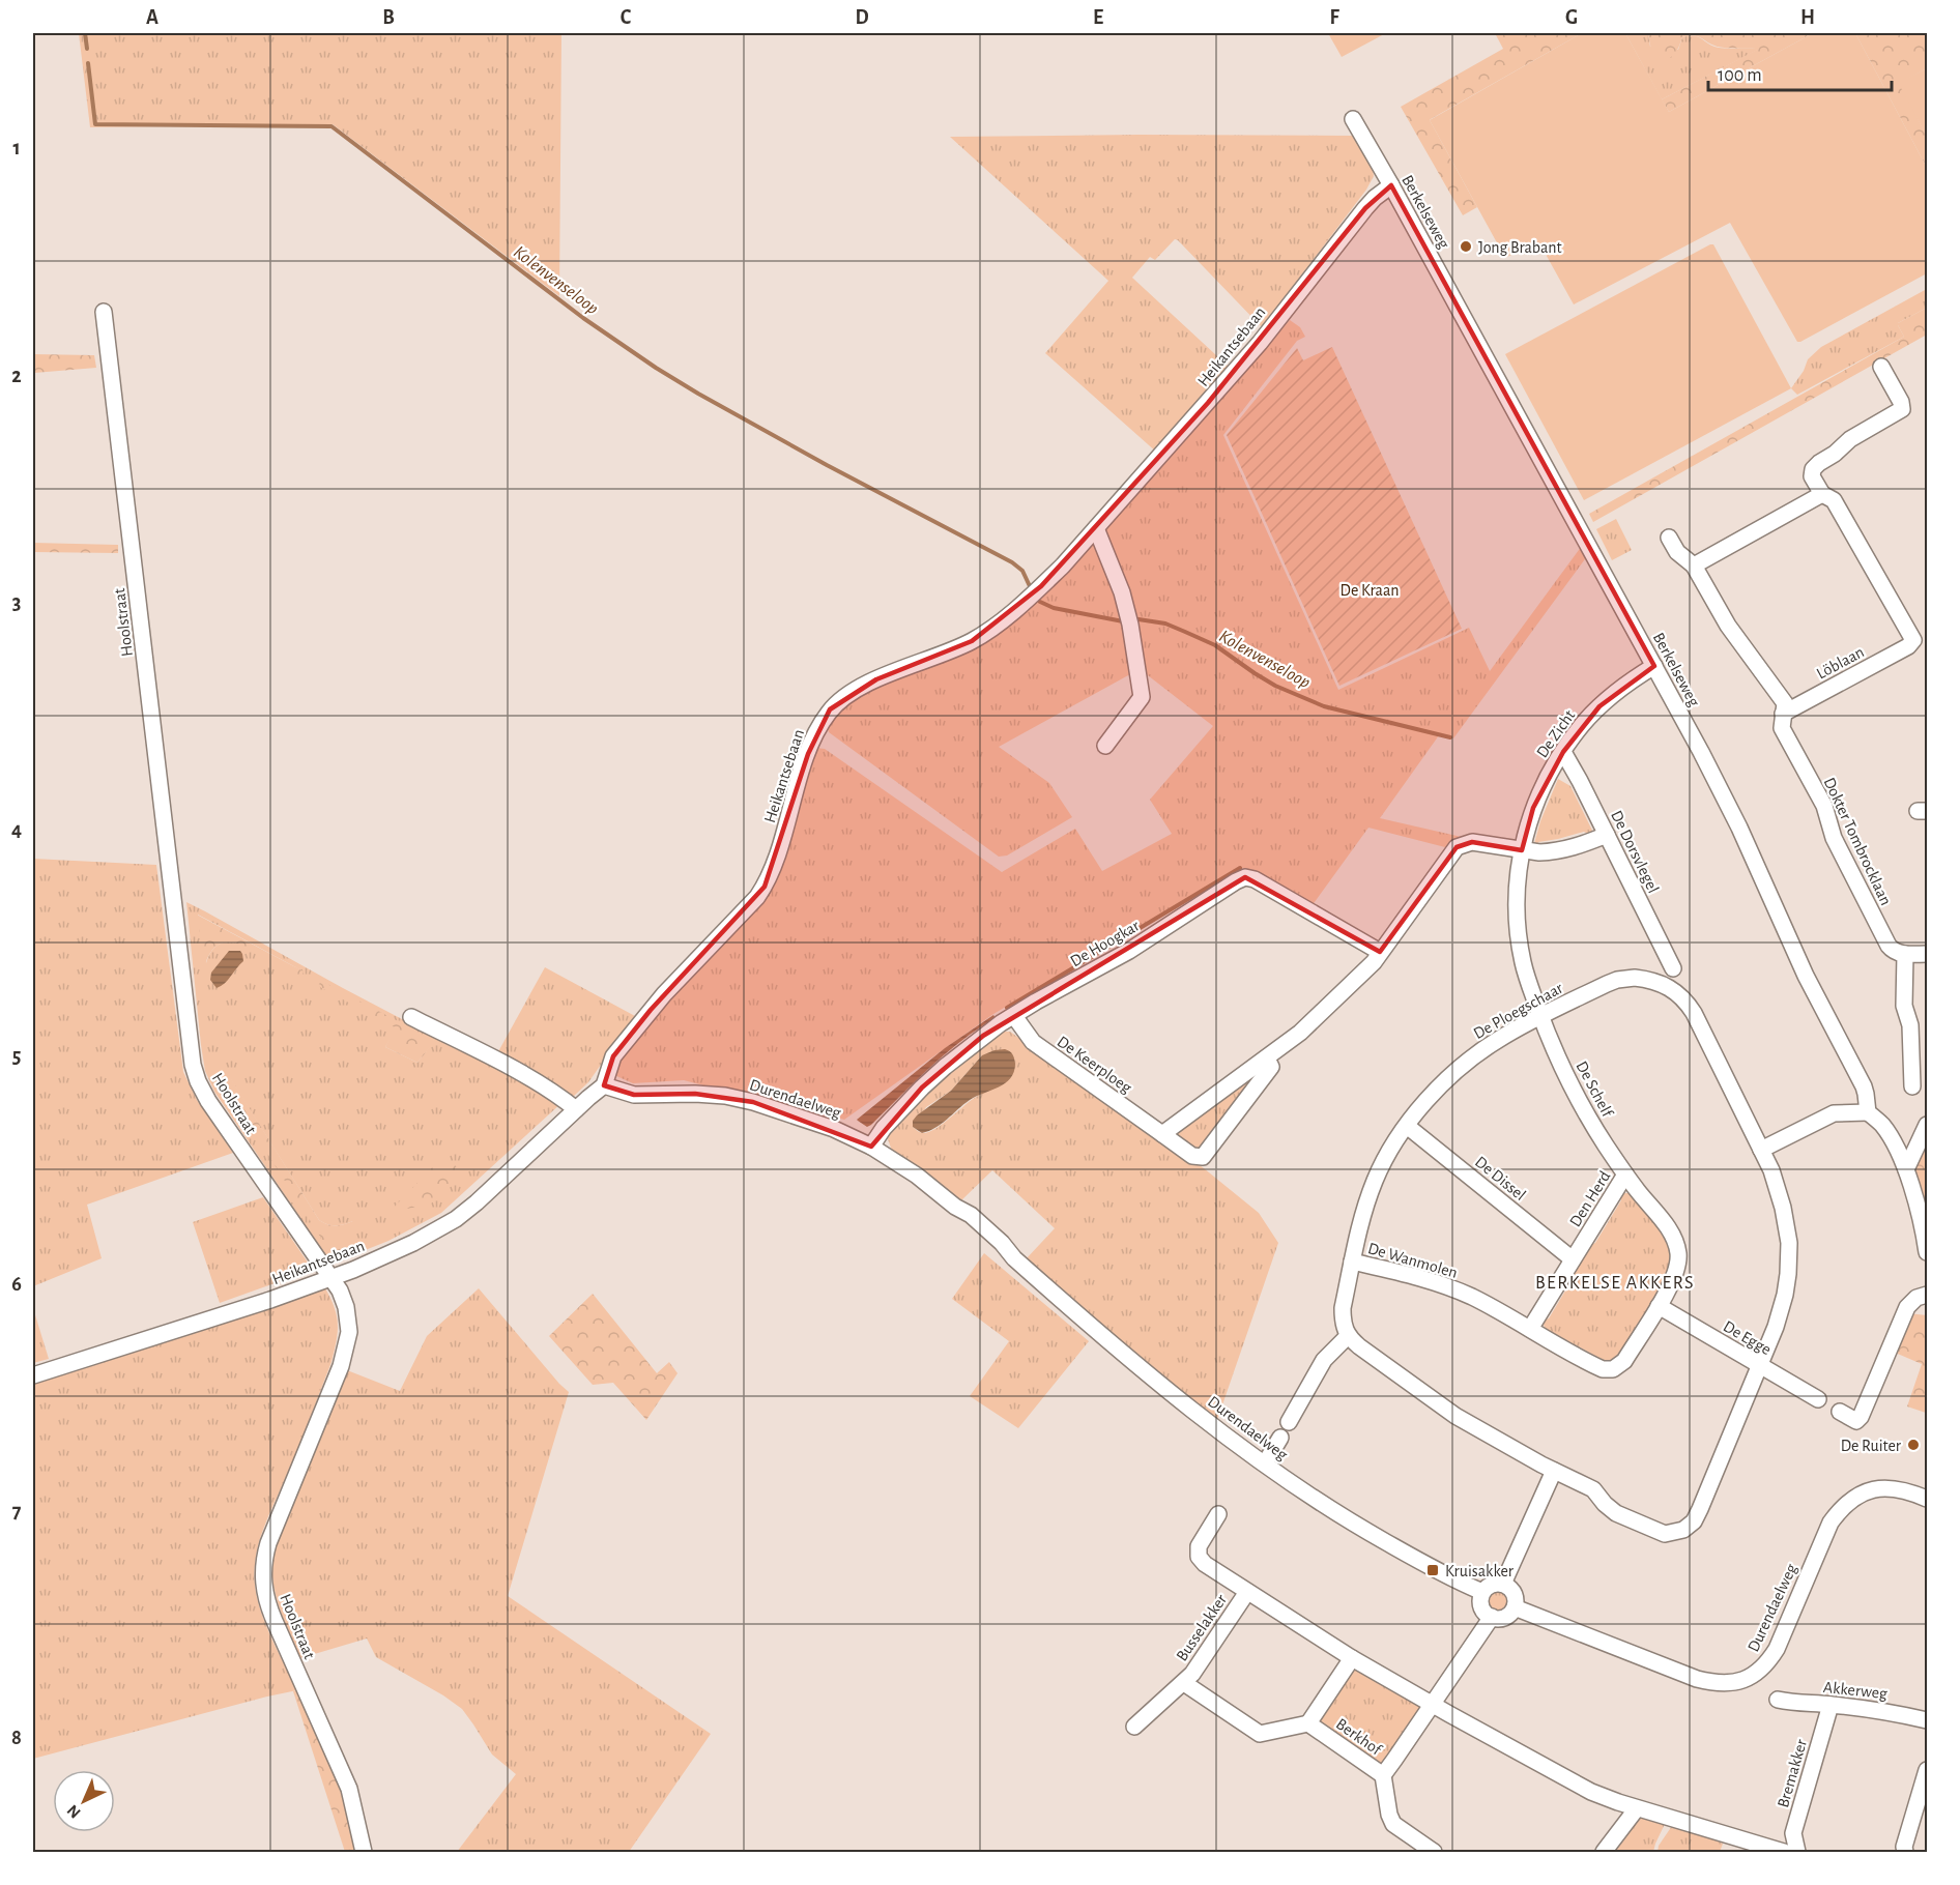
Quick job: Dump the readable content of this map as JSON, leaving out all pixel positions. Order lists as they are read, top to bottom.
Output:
{
  "streets": {
    "street": [
      "Berkelseweg",
      "Heikantsebaan",
      "Hoolstraat",
      "Löblaan",
      "De Zicht",
      "Dokter Tombrocklaan",
      "De Dorsvlegel",
      "De Hoogkar",
      "De Ploegschaar",
      "De Keerploeg",
      "De Schelf",
      "Durendaelweg",
      "De Dissel",
      "Den Herd",
      "De Wanmolen",
      "De Egge",
      "Busselakker",
      "Akkerweg",
      "Berkhof",
      "Bremakker"
    ]
  },
  "crossings": [
    ["Berkelseweg", "Heikantsebaan"],
    ["Berkelseweg", "De Zicht"],
    ["Heikantsebaan", "Hoolstraat"],
    ["Heikantsebaan", "Durendaelweg"],
    ["Löblaan", "Dokter Tombrocklaan"],
    ["De Zicht", "De Dorsvlegel"],
    ["De Zicht", "De Ploegschaar"],
    ["De Zicht", "De Schelf"],
    ["De Hoogkar", "De Keerploeg"],
    ["De Hoogkar", "Durendaelweg"],
    ["De Ploegschaar", "De Schelf"],
    ["De Ploegschaar", "De Dissel"],
    ["De Ploegschaar", "De Wanmolen"],
    ["De Ploegschaar", "De Egge"],
    ["De Schelf", "Den Herd"],
    ["De Dissel", "Den Herd"],
    ["Den Herd", "De Wanmolen"],
    ["Den Herd", "De Egge"],
    ["Busselakker", "Berkhof"],
    ["Akkerweg", "Bremakker"]
  ],
  "districts": ["BERKELSE AKKERS"],
  "water": ["Kolenvenseloop"],
  "parks": ["De Kraan"],
  "places": {
    "other": ["Jong Brabant", "De Ruiter"],
    "transit": ["Kruisakker"]
  },
  "scale_bar": "100 m",
  "north": "bottom left",
  "grid": {
    "columns": [
      "A",
      "B",
      "C",
      "D",
      "E",
      "F",
      "G",
      "H"
    ],
    "rows": [
      "1",
      "2",
      "3",
      "4",
      "5",
      "6",
      "7",
      "8"
    ]
  }
}
